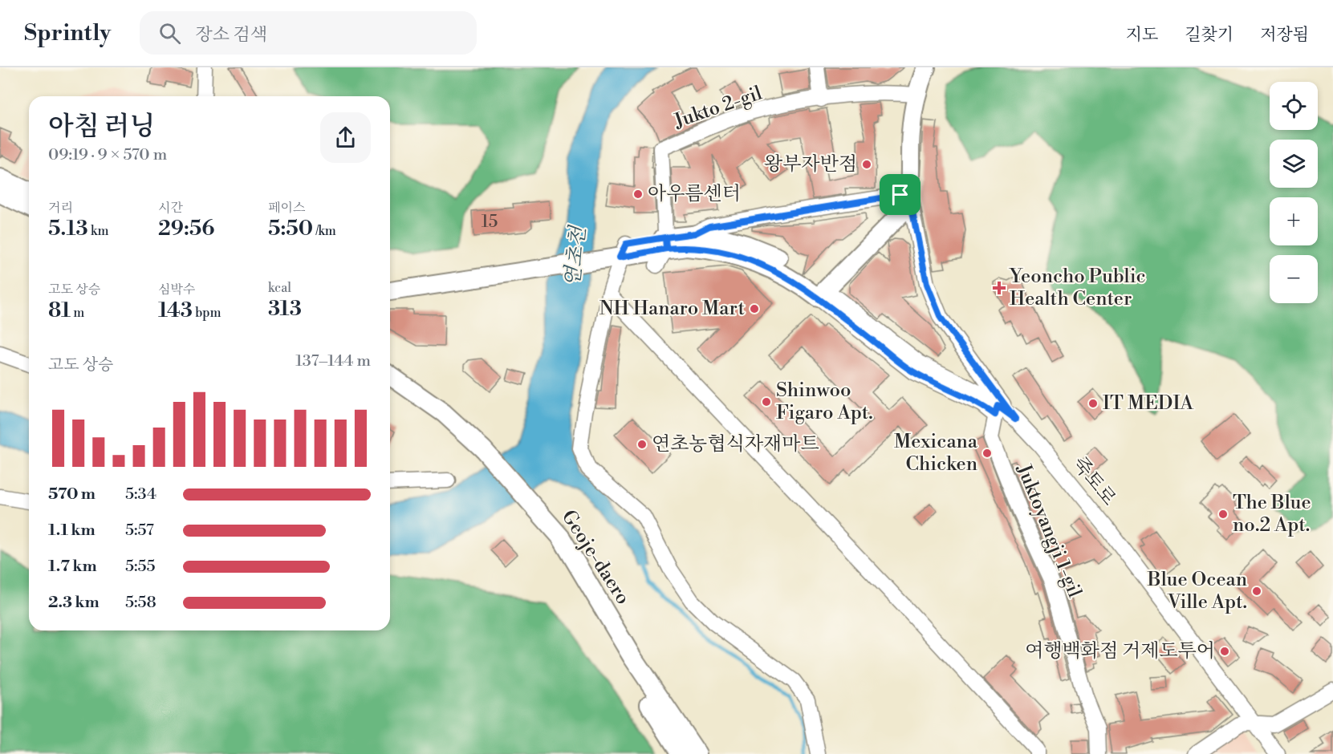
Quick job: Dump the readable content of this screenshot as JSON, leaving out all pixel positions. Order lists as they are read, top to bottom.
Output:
{
  "streets": {
    "main road": ["Geoje-daero"],
    "street": ["Jukto 2-gil", "죽토로", "Juktoyangji 1-gil"]
  },
  "crossings": [
    ["죽토로", "Juktoyangji 1-gil"]
  ],
  "water": ["연초천"],
  "places": {
    "other": [
      "왕부자반점",
      "아우름센터",
      "NH Hanaro Mart",
      "Shinwoo Figaro Apt.",
      "IT MEDIA",
      "연초농협식자재마트",
      "Mexicana Chicken",
      "The Blue no.2 Apt.",
      "Blue Ocean Ville Apt.",
      "여행백화점 거제도투어"
    ],
    "health": ["Yeoncho Public Health Center"]
  },
  "house_numbers": ["15"],
  "page": {
    "header": "Sprintly",
    "search": "장소 검색",
    "nav": ["지도", "길찾기", "저장됨"],
    "map_buttons": ["+", "−"],
    "heading": ["아침 러닝", "09:19 · 9 × 570 m"],
    "stats": [
      ["거리", "5.13 km"],
      ["시간", "29:56"],
      ["페이스", "5:50 /km"],
      ["고도 상승", "81 m"],
      ["심박수", "143 bpm"],
      ["kcal", "313"]
    ],
    "chart": ["고도 상승", "137–144 m"],
    "list": [
      {
        "name": "570 m",
        "note": "5:34"
      },
      {
        "name": "1.1 km",
        "note": "5:57"
      },
      {
        "name": "1.7 km",
        "note": "5:55"
      },
      {
        "name": "2.3 km",
        "note": "5:58"
      }
    ]
  }
}
